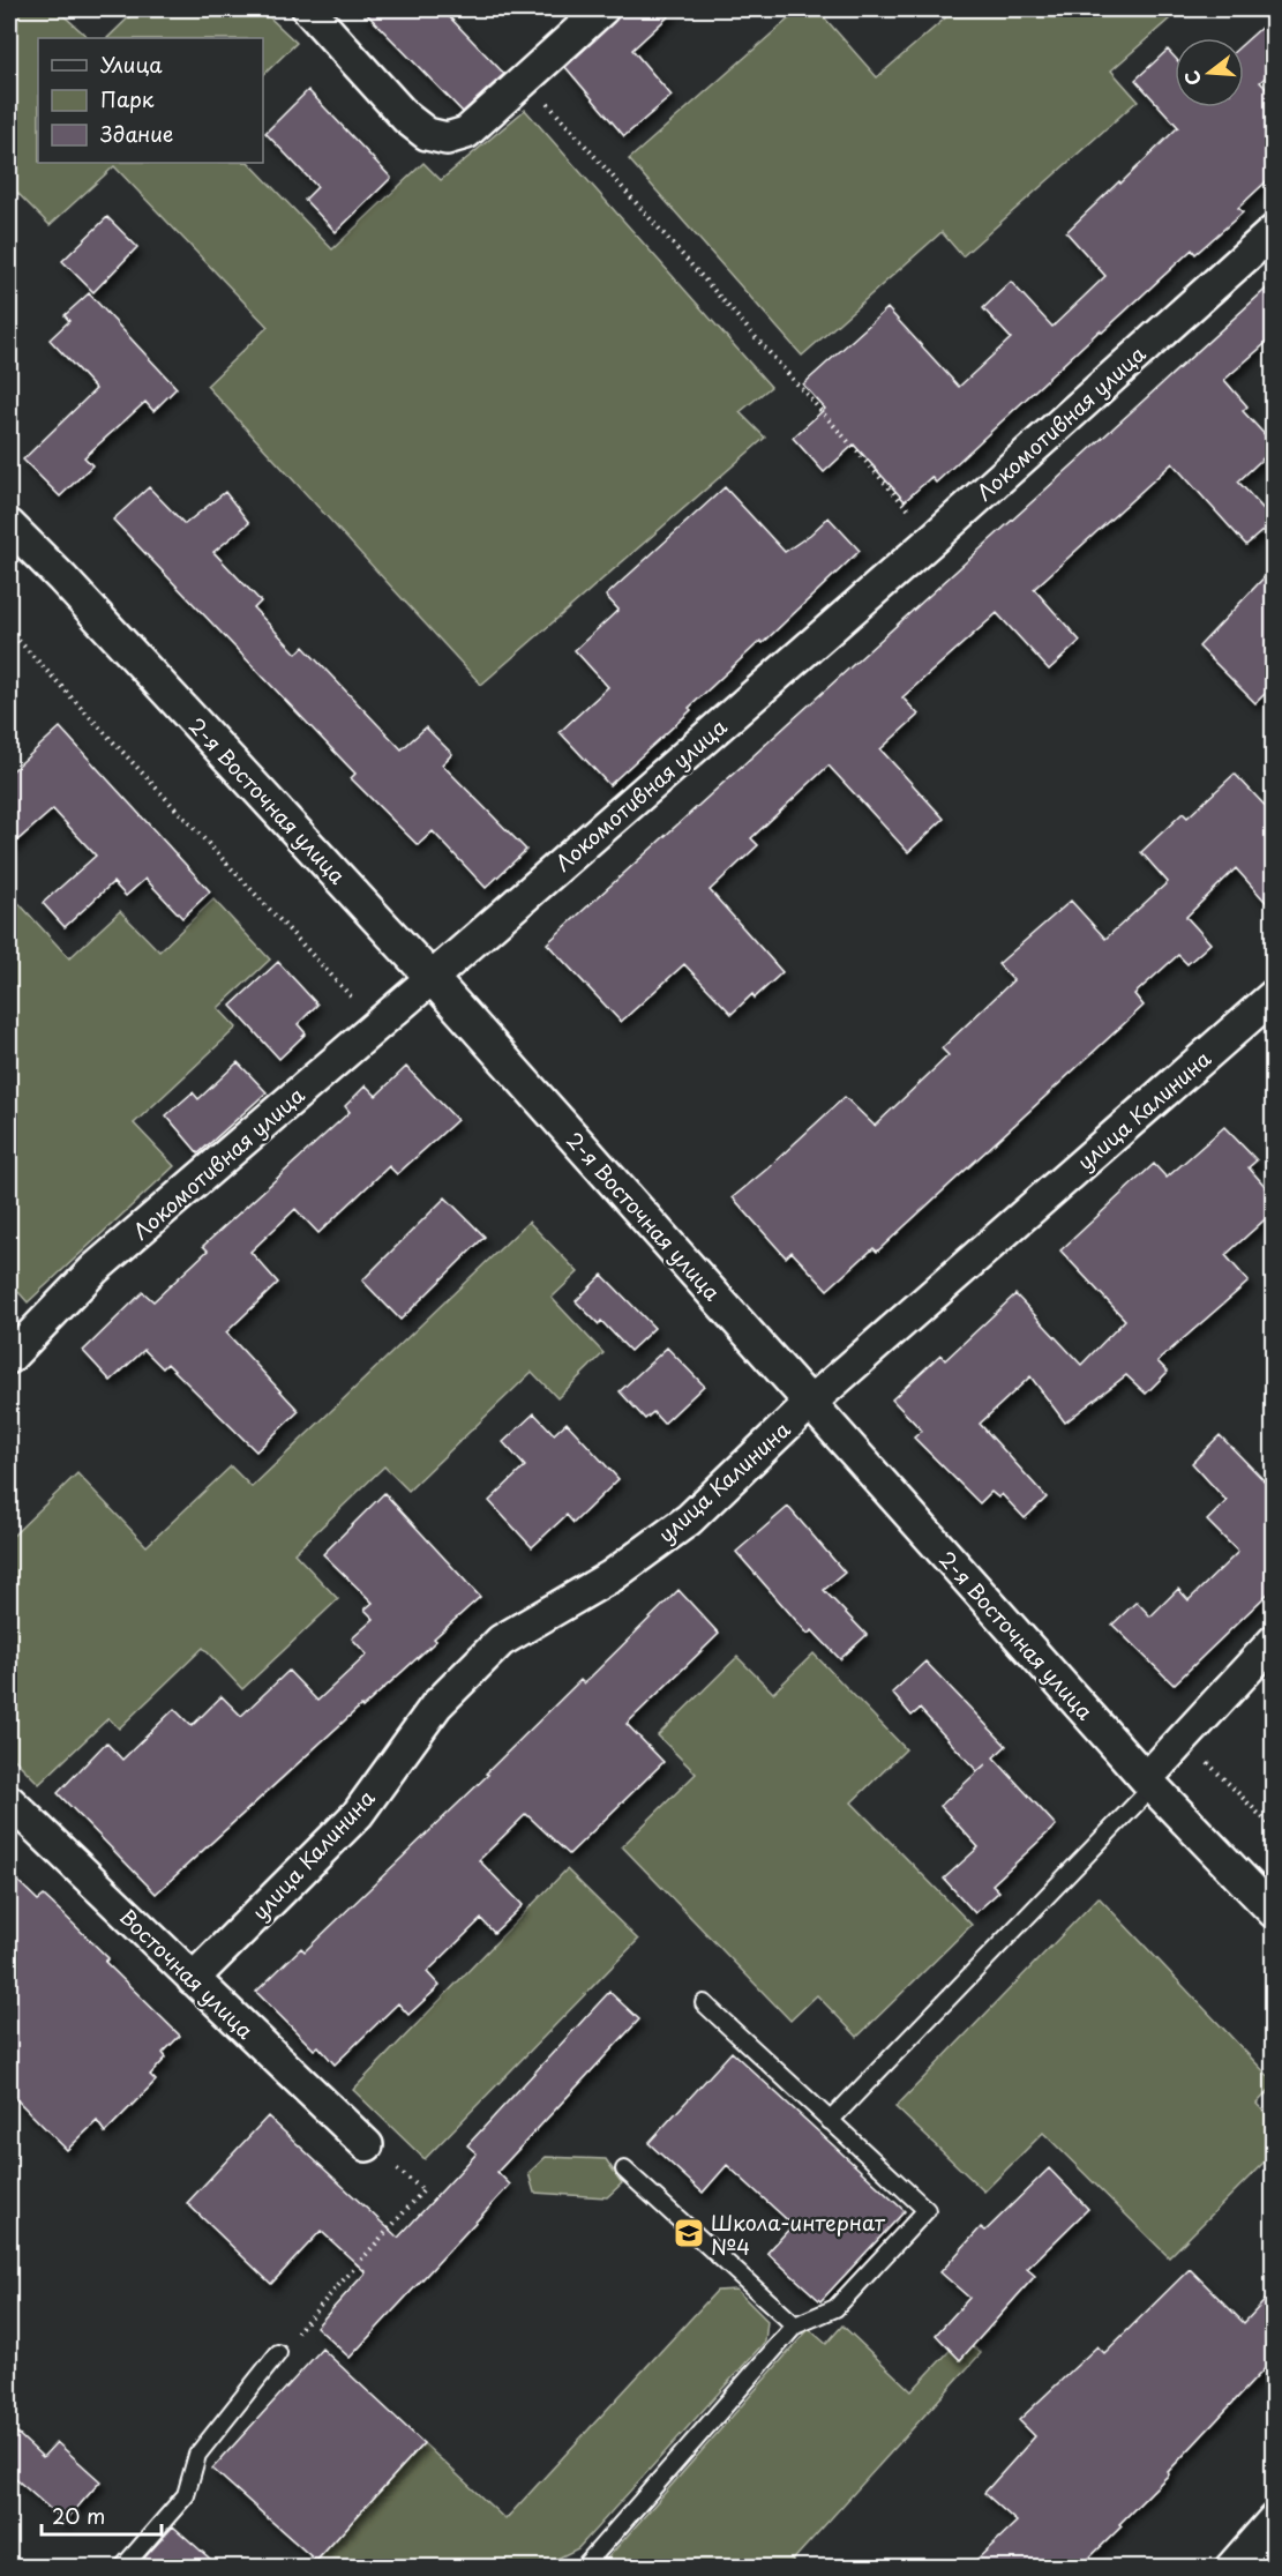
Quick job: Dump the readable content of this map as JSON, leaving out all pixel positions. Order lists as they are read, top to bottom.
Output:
{
  "streets": {
    "street": [
      "Локомотивная улица",
      "2-я Восточная улица",
      "улица Калинина",
      "Восточная улица"
    ]
  },
  "crossings": [
    ["Локомотивная улица", "2-я Восточная улица"],
    ["2-я Восточная улица", "улица Калинина"],
    ["улица Калинина", "Восточная улица"]
  ],
  "places": {
    "school or university": ["Школа-интернат №4"]
  },
  "legend": ["Улица", "Парк", "Здание"],
  "scale_bar": "20 m",
  "north": "left"
}
